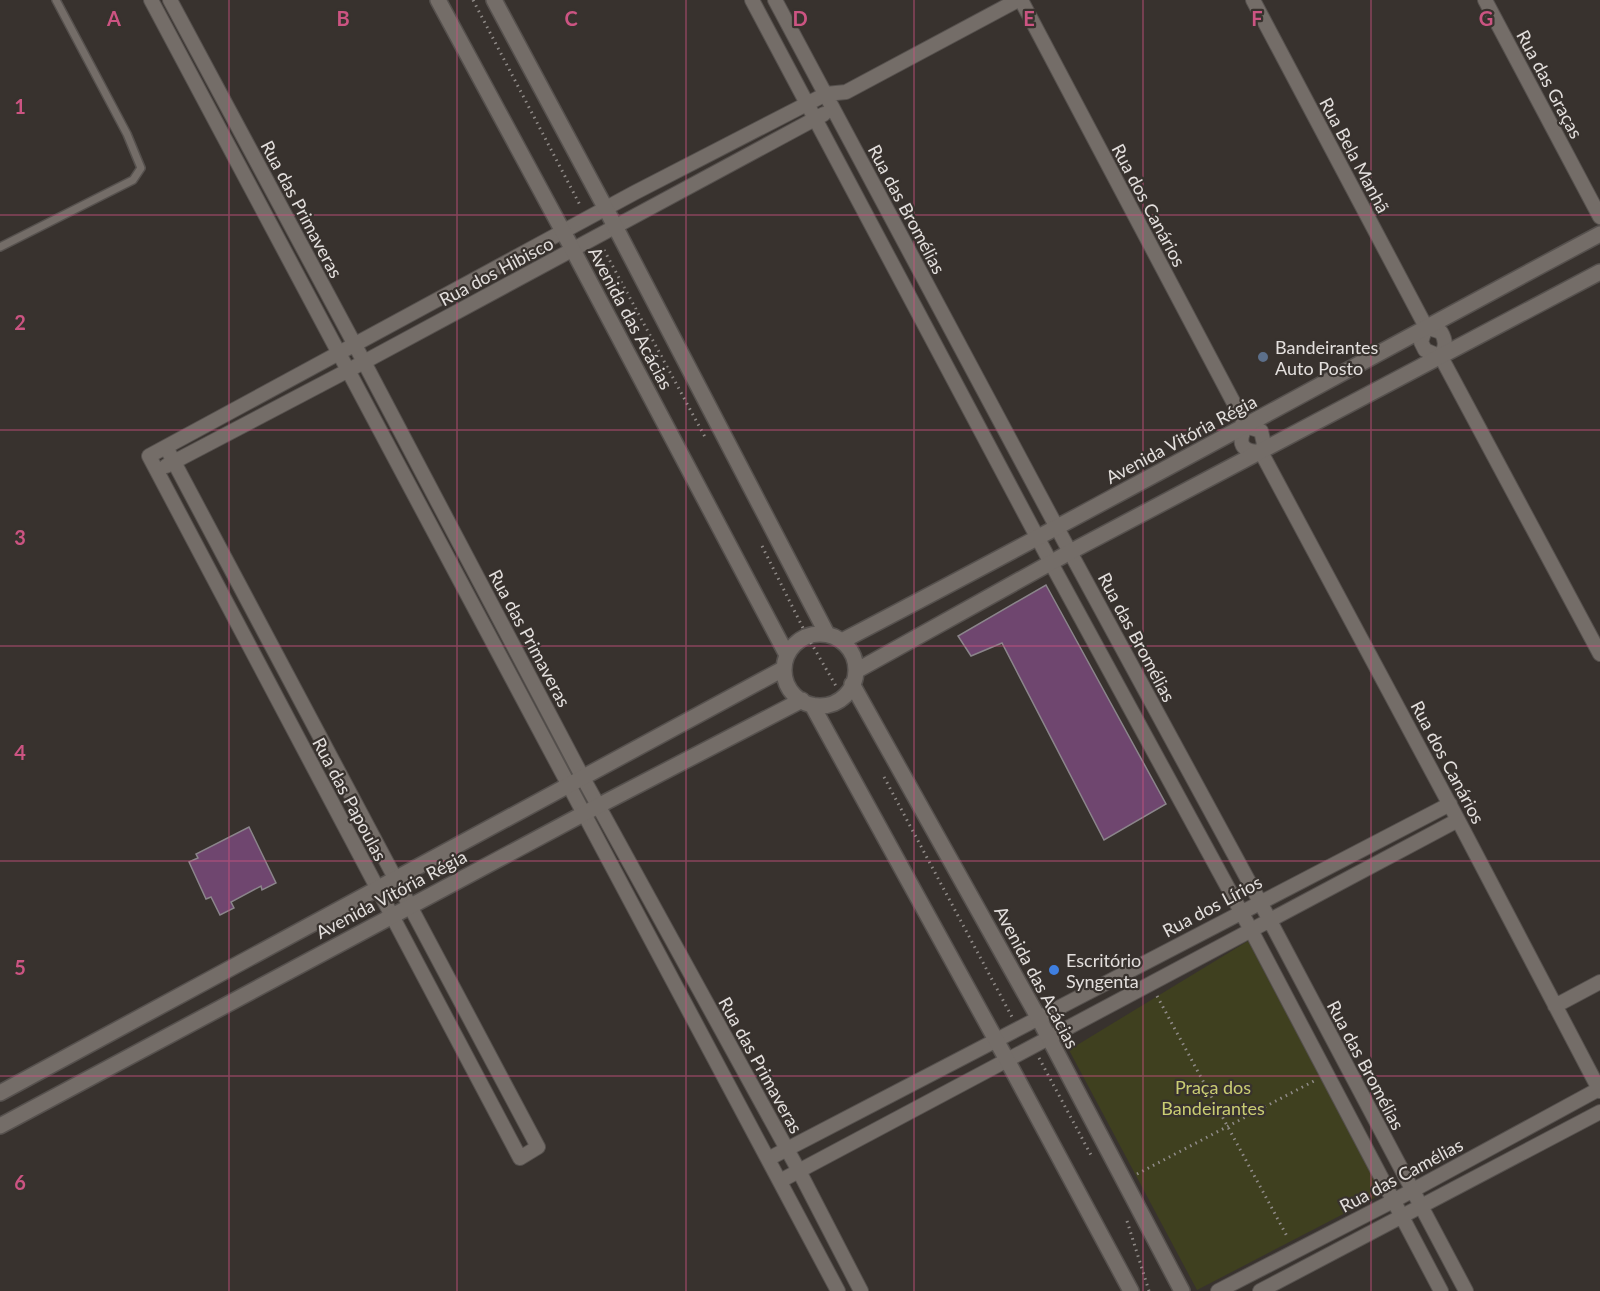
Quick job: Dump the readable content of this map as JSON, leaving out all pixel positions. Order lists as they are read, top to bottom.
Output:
{
  "streets": {
    "street": [
      "Rua das Graças",
      "Rua Bela Manhã",
      "Rua dos Canários",
      "Rua das Primaveras",
      "Rua das Bromélias",
      "Rua dos Hibisco",
      "Avenida das Acácias",
      "Avenida Vitória Régia",
      "Rua das Papoulas",
      "Rua dos Lírios",
      "Rua das Camélias"
    ]
  },
  "crossings": [
    ["Rua Bela Manhã", "Avenida Vitória Régia"],
    ["Rua dos Canários", "Rua dos Hibisco"],
    ["Rua dos Canários", "Avenida Vitória Régia"],
    ["Rua dos Canários", "Rua dos Lírios"],
    ["Rua dos Canários", "Rua das Camélias"],
    ["Rua das Primaveras", "Rua dos Hibisco"],
    ["Rua das Primaveras", "Avenida Vitória Régia"],
    ["Rua das Primaveras", "Rua dos Lírios"],
    ["Rua das Bromélias", "Rua dos Hibisco"],
    ["Rua das Bromélias", "Avenida Vitória Régia"],
    ["Rua das Bromélias", "Rua dos Lírios"],
    ["Rua das Bromélias", "Rua das Camélias"],
    ["Rua dos Hibisco", "Avenida das Acácias"],
    ["Rua dos Hibisco", "Rua das Papoulas"],
    ["Avenida das Acácias", "Avenida Vitória Régia"],
    ["Avenida das Acácias", "Rua dos Lírios"],
    ["Avenida Vitória Régia", "Rua das Papoulas"]
  ],
  "parks": ["Praça dos Bandeirantes"],
  "places": ["Bandeirantes Auto Posto", "Escritório Syngenta"],
  "grid": {
    "columns": [
      "A",
      "B",
      "C",
      "D",
      "E",
      "F",
      "G"
    ],
    "rows": [
      "1",
      "2",
      "3",
      "4",
      "5",
      "6"
    ]
  }
}
